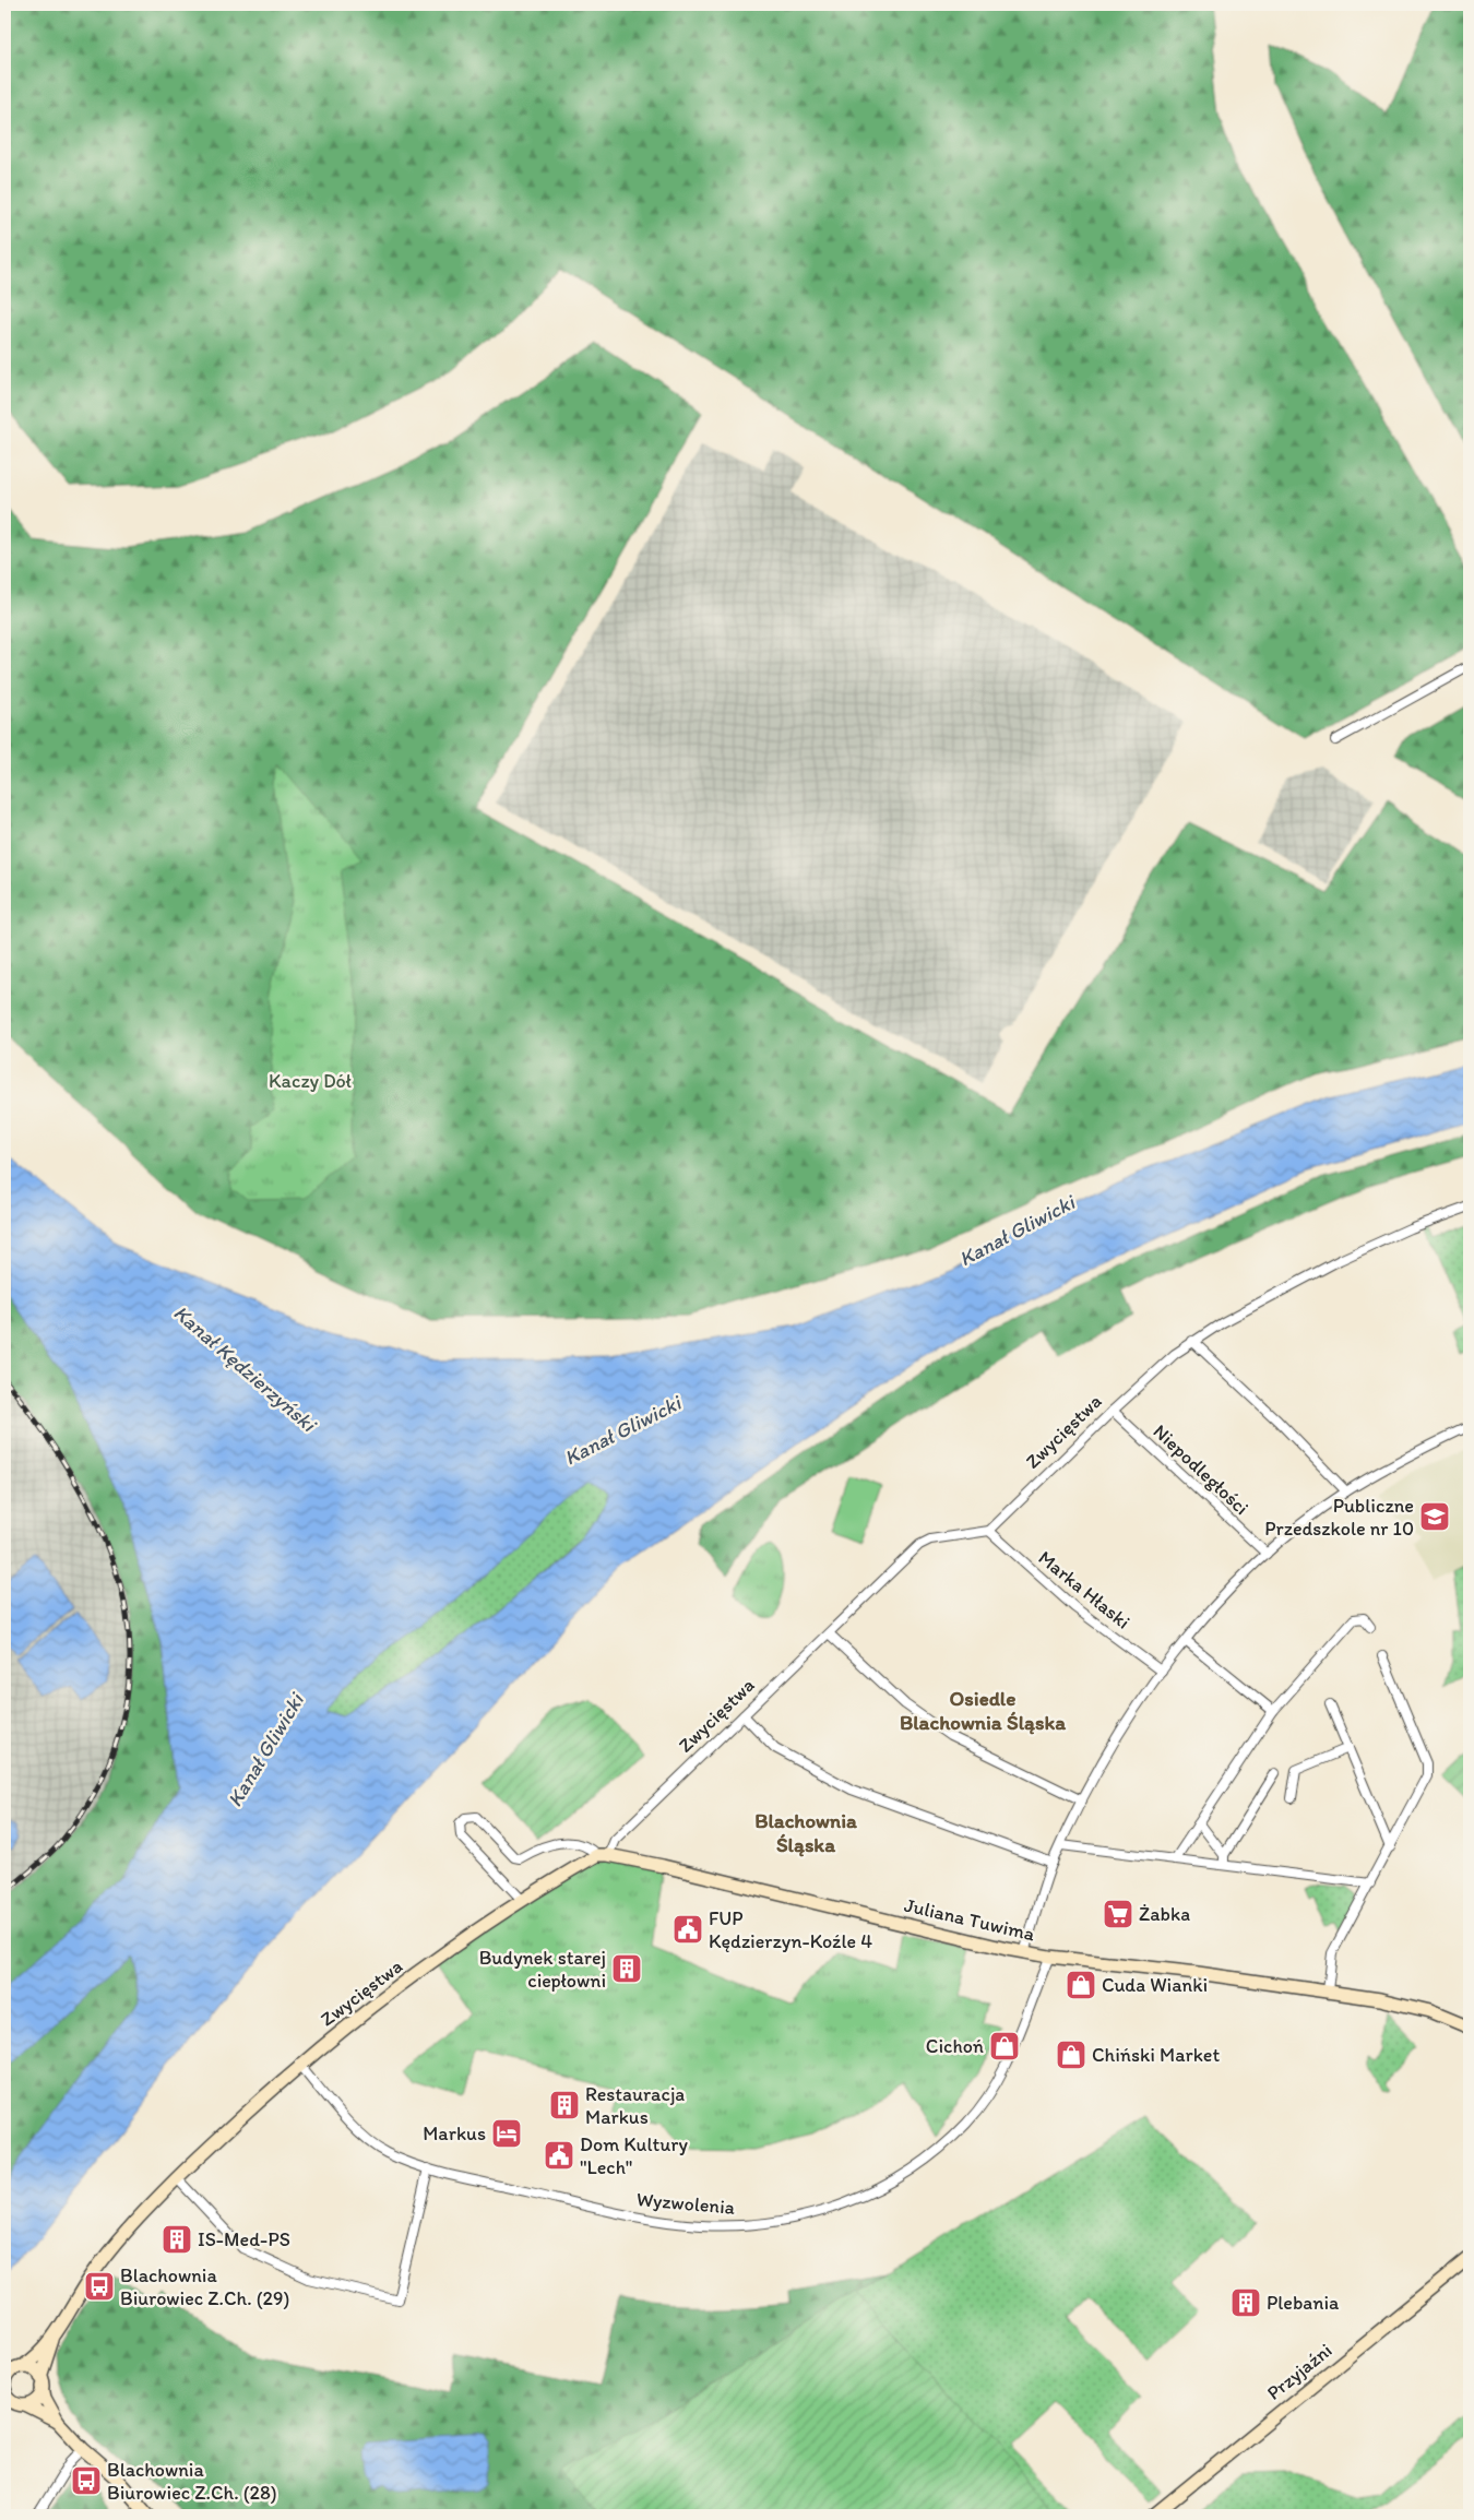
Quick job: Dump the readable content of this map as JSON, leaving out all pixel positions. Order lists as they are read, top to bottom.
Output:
{
  "streets": {
    "street": [
      "Zwycięstwa",
      "Niepodległości",
      "Marka Hłaski",
      "Juliana Tuwima",
      "Wyzwolenia",
      "Przyjaźni"
    ]
  },
  "crossings": [
    ["Zwycięstwa", "Niepodległości"],
    ["Zwycięstwa", "Marka Hłaski"],
    ["Zwycięstwa", "Juliana Tuwima"],
    ["Zwycięstwa", "Wyzwolenia"],
    ["Juliana Tuwima", "Wyzwolenia"]
  ],
  "districts": ["Osiedle Blachownia Śląska", "Blachownia Śląska"],
  "water": ["Kanał Gliwicki", "Kanał Kędzierzyński"],
  "parks": ["Kaczy Dół"],
  "places": {
    "school or university": ["Publiczne Przedszkole nr 10"],
    "supermarket": ["Żabka"],
    "public building": ["FUP Kędzierzyn-Koźle 4", "Dom Kultury \"Lech\""],
    "building": [
      "Budynek starej ciepłowni",
      "Restauracja Markus",
      "IS-Med-PS",
      "Plebania"
    ],
    "shop": ["Cuda Wianki", "Cichoń", "Chiński Market"],
    "hotel": ["Markus"],
    "bus stop": ["Blachownia Biurowiec Z.Ch. (29)", "Blachownia Biurowiec Z.Ch. (28)"]
  }
}
